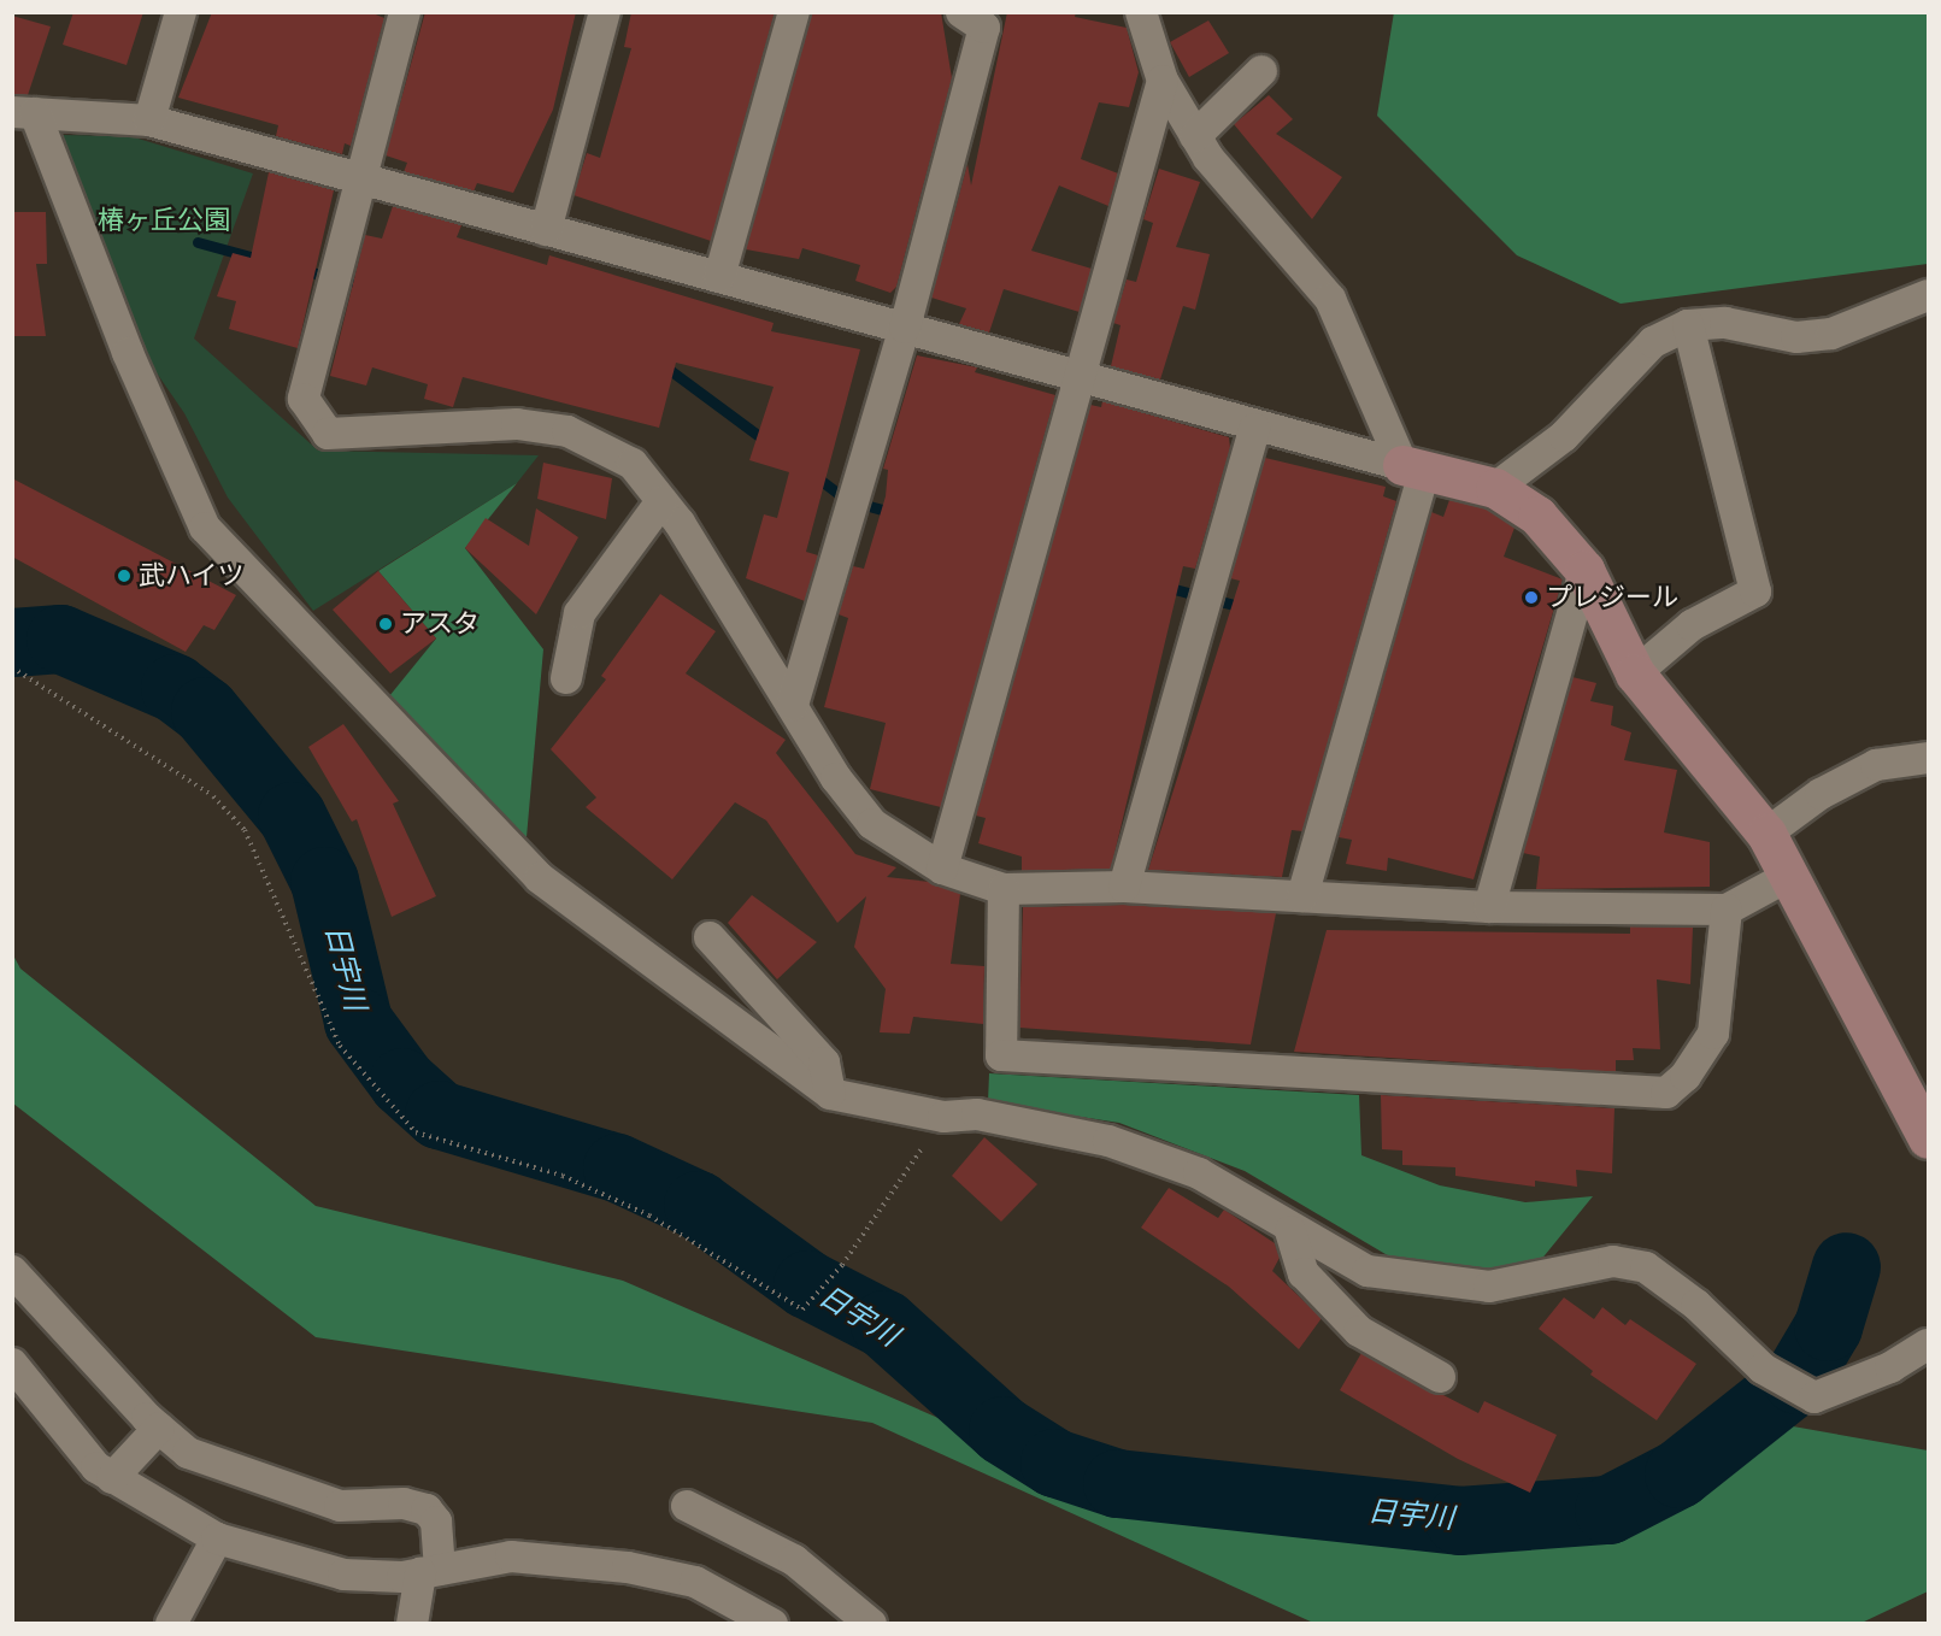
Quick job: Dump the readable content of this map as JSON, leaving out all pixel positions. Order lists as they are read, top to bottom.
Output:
{
  "water": ["日宇川"],
  "parks": ["椿ヶ丘公園"],
  "places": ["武ハイツ", "プレジール", "アスタ"]
}
